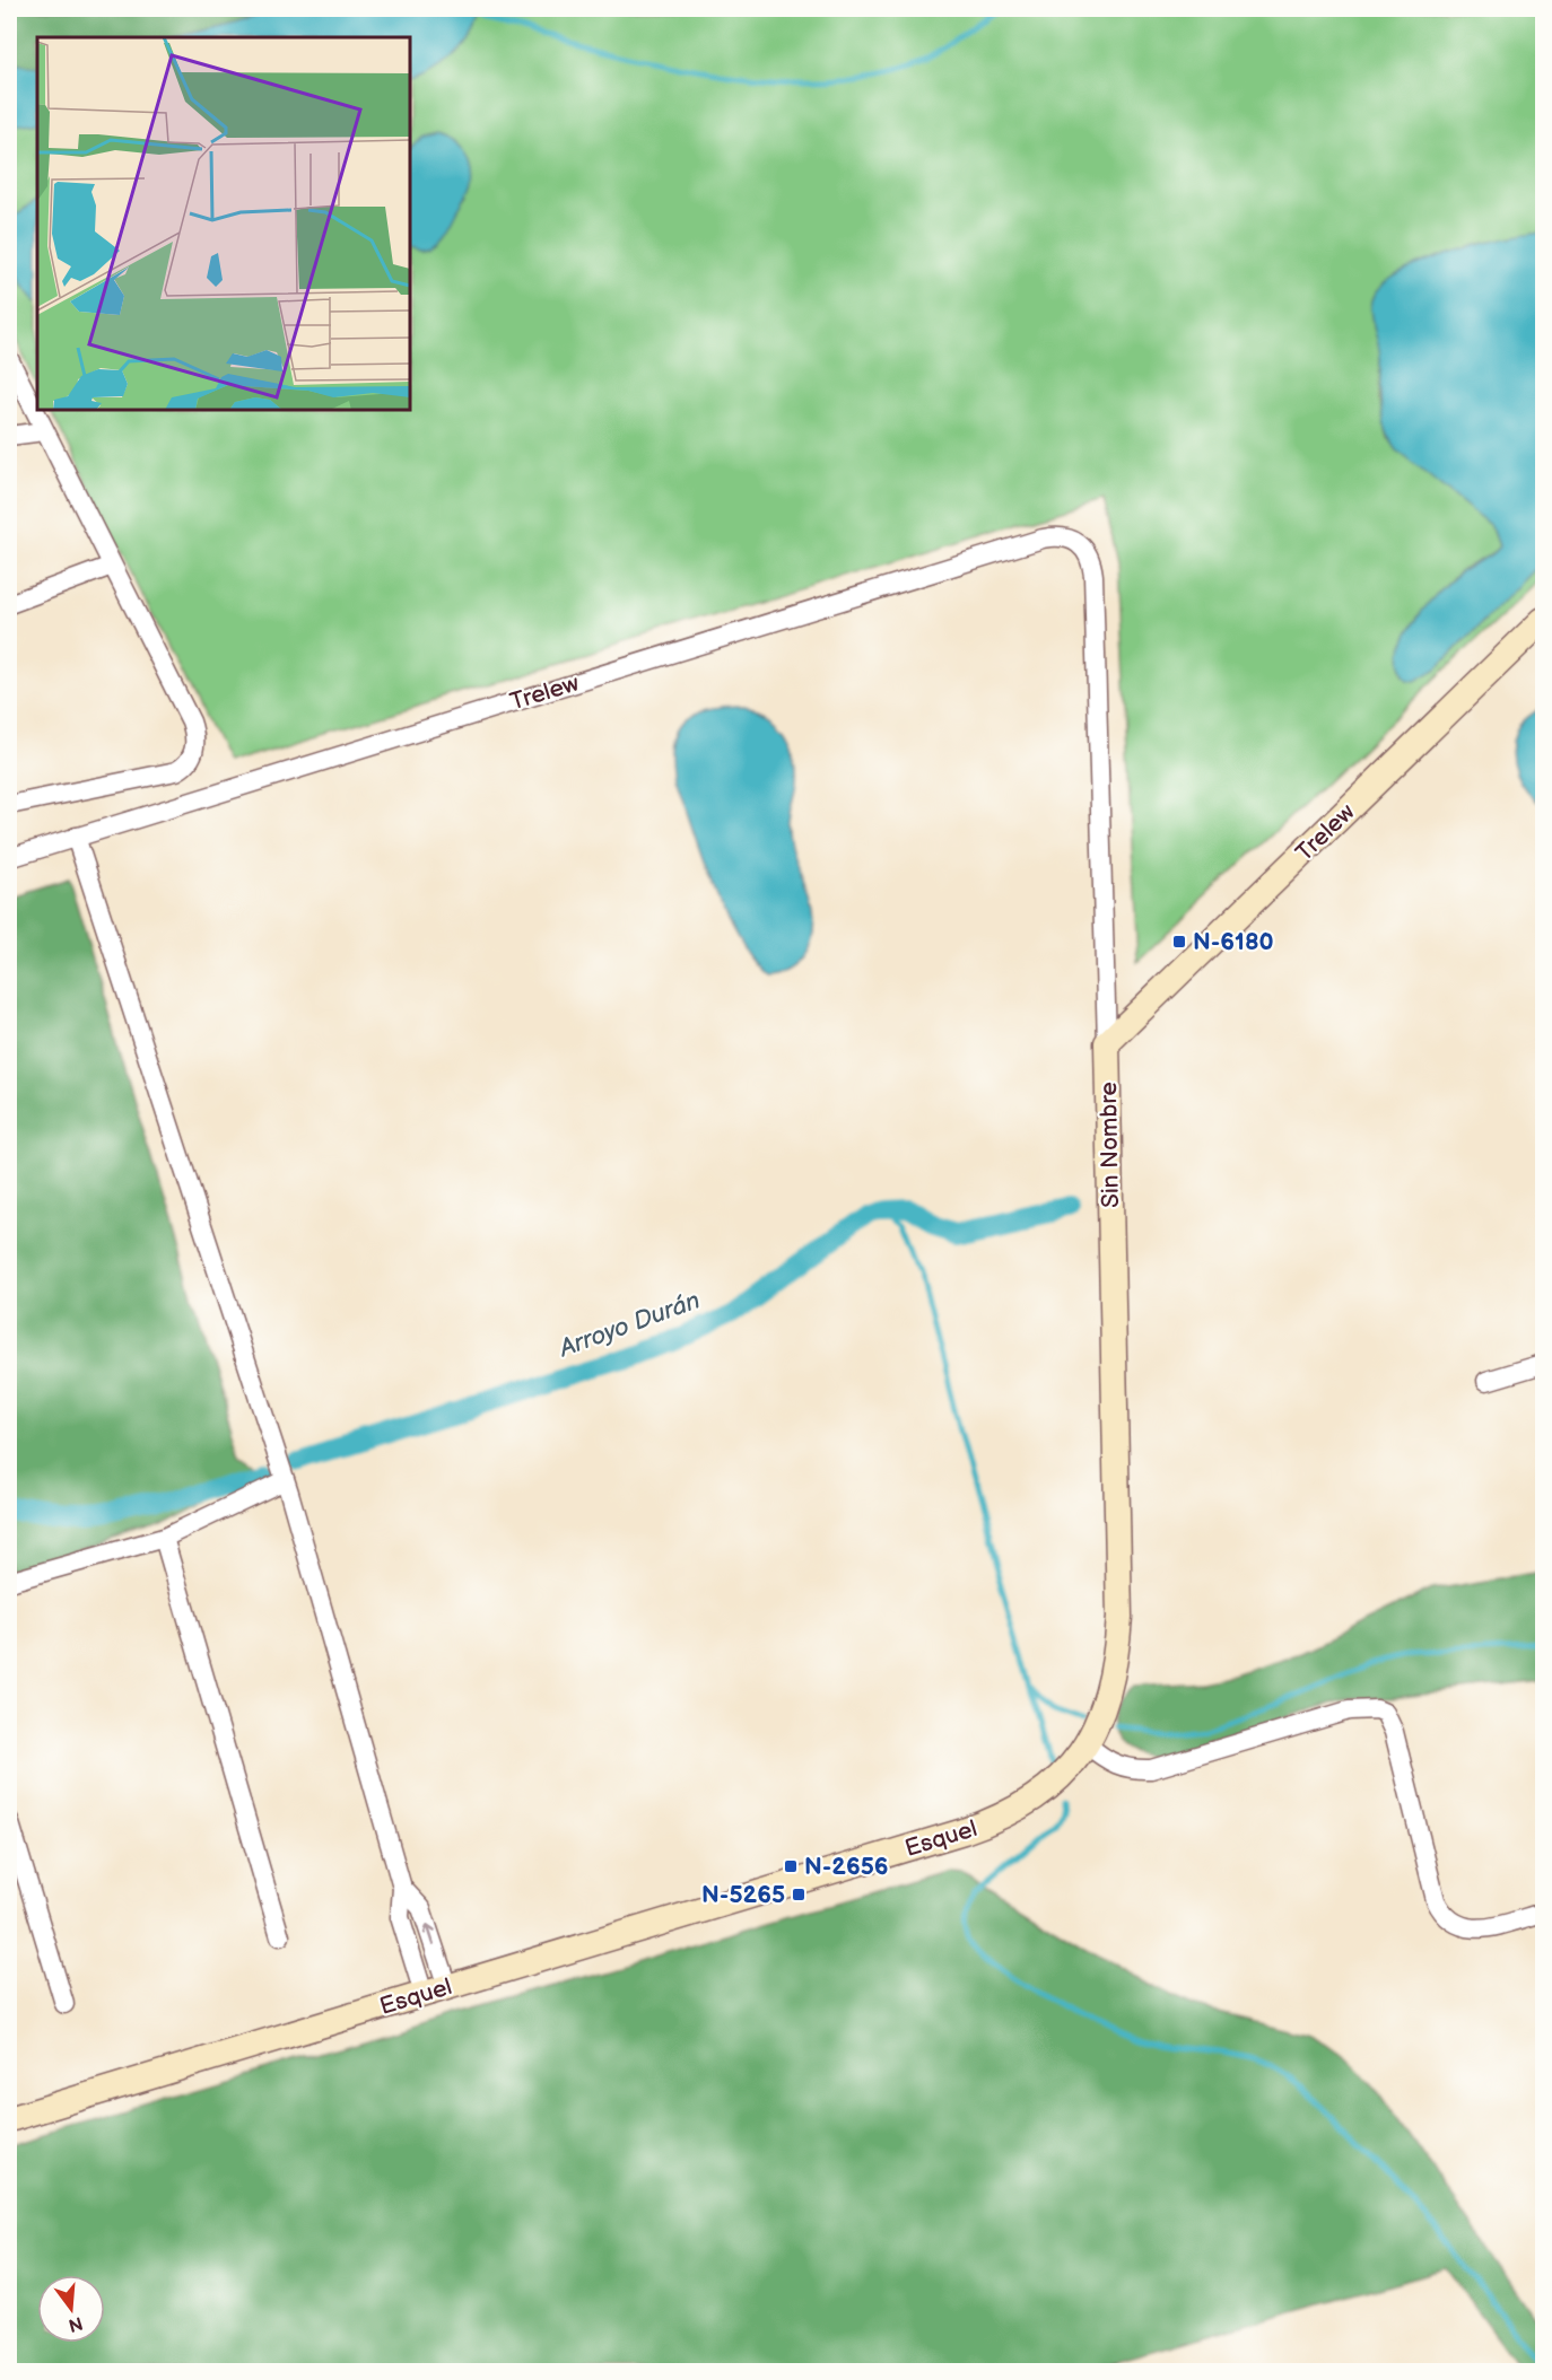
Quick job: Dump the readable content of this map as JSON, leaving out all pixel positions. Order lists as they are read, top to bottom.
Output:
{
  "streets": {
    "main road": ["Trelew", "Sin Nombre", "Esquel"]
  },
  "crossings": [
    ["Trelew", "Sin Nombre"],
    ["Sin Nombre", "Esquel"]
  ],
  "water": ["Arroyo Durán"],
  "places": {
    "transit": ["N-6180", "N-2656", "N-5265"]
  },
  "north": "bottom"
}
